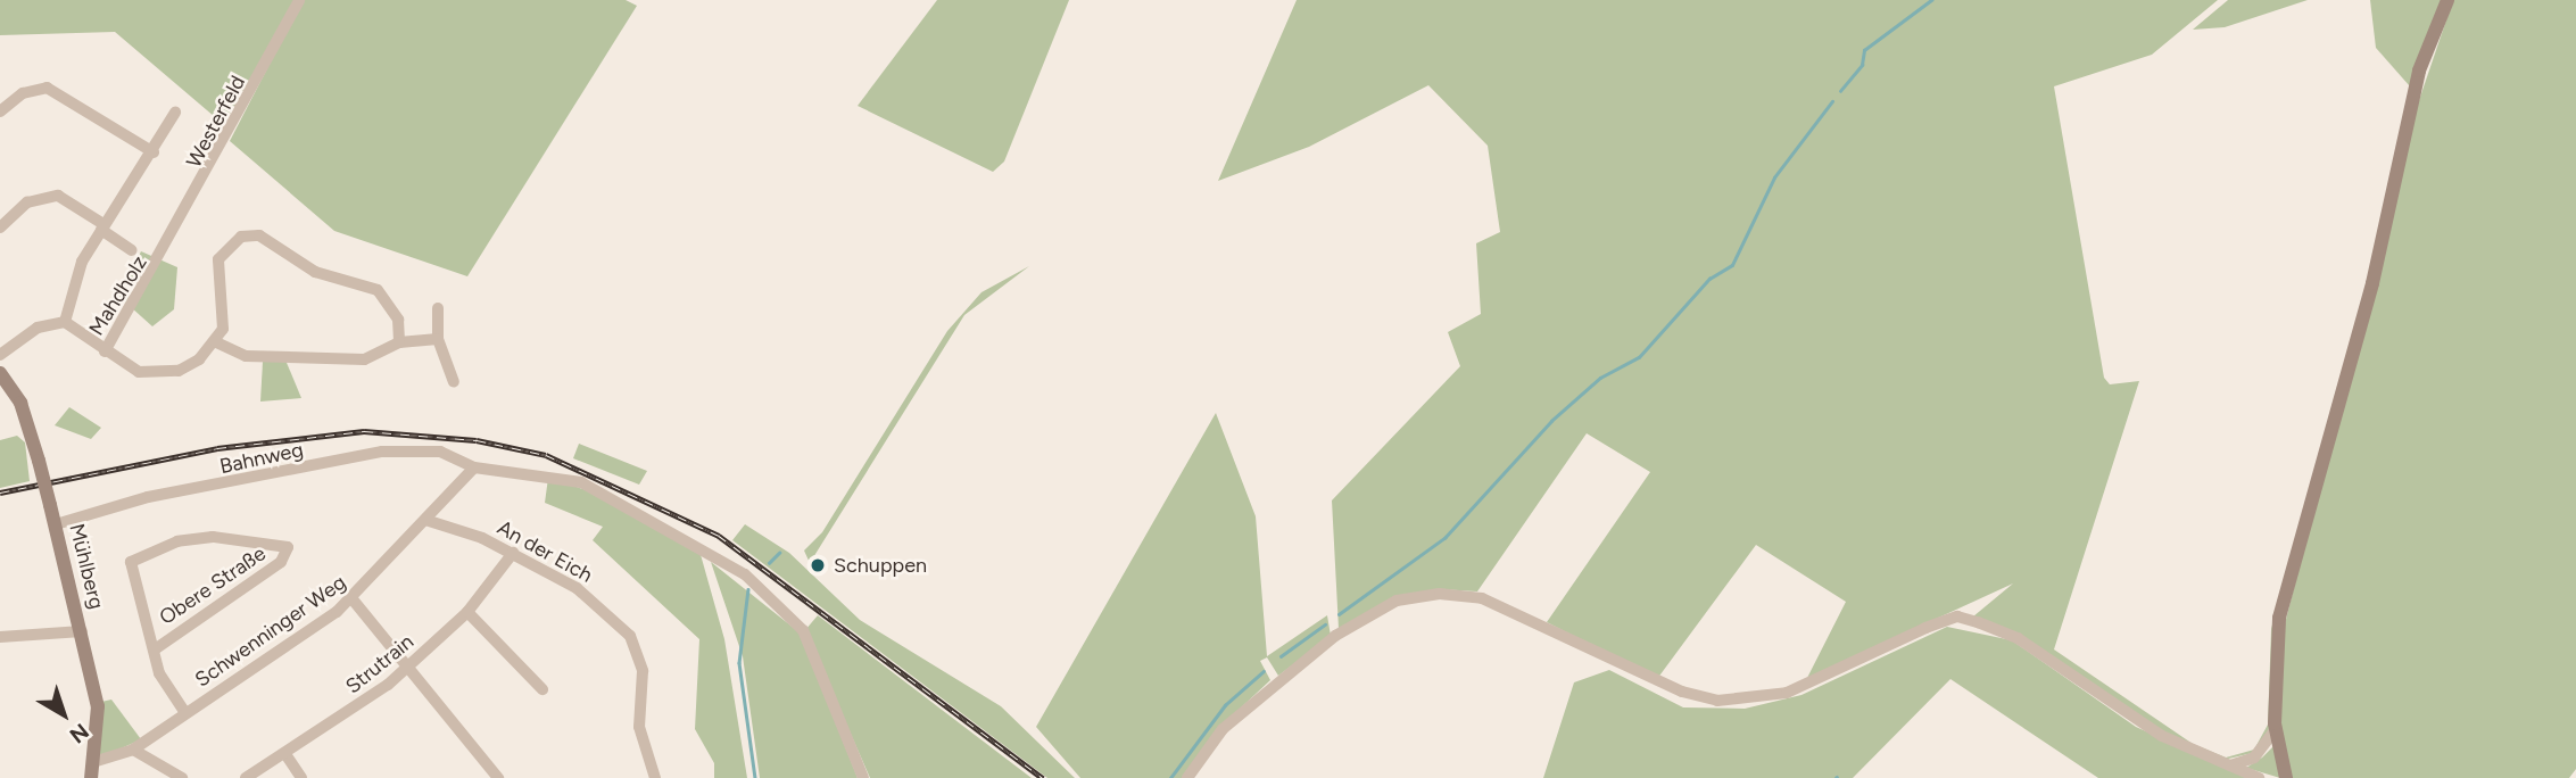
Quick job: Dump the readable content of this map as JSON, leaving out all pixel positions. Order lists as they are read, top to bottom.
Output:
{
  "streets": {
    "main road": ["Mühlberg"],
    "street": [
      "Westerfeld",
      "Mahdholz",
      "Bahnweg",
      "An der Eich",
      "Obere Straße",
      "Schwenninger Weg",
      "Strutrain"
    ]
  },
  "crossings": [
    ["Westerfeld", "Mahdholz"],
    ["Bahnweg", "Mühlberg"],
    ["Bahnweg", "Schwenninger Weg"],
    ["An der Eich", "Schwenninger Weg"],
    ["An der Eich", "Strutrain"],
    ["Mühlberg", "Schwenninger Weg"]
  ],
  "places": ["Schuppen"],
  "north": "bottom right"
}
